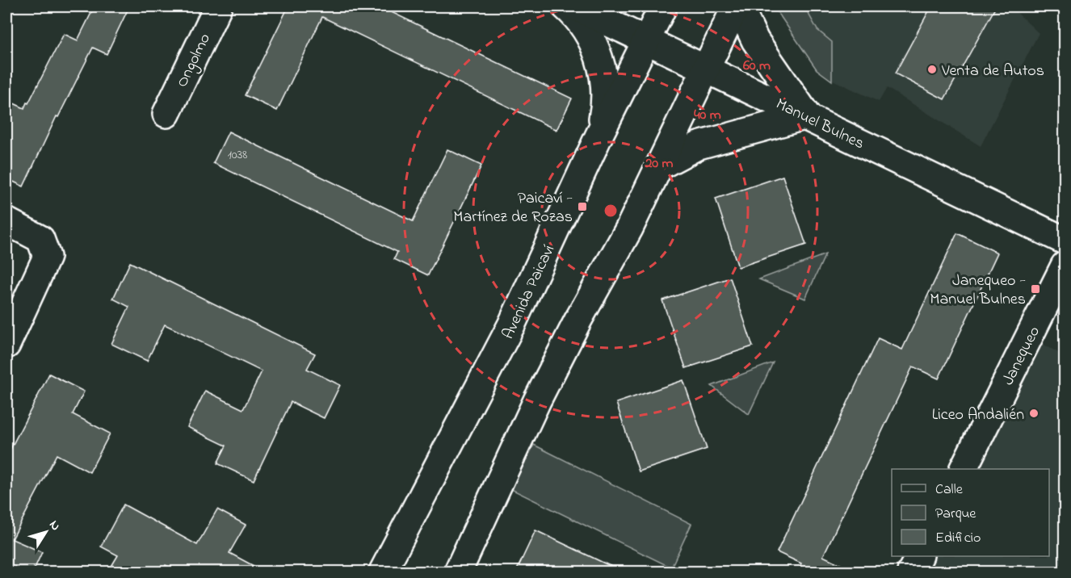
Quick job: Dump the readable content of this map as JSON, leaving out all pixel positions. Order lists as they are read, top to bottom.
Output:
{
  "streets": {
    "main road": [
      "Ongolmo",
      "Manuel Bulnes",
      "Avenida Paicaví",
      "Janequeo"
    ]
  },
  "crossings": [
    ["Manuel Bulnes", "Avenida Paicaví"]
  ],
  "places": {
    "other": ["Venta de Autos", "Liceo Andalién"],
    "transit": ["Paicaví - Martínez de Rozas", "Janequeo - Manuel Bulnes"]
  },
  "house_numbers": ["1038"],
  "legend": ["Calle", "Parque", "Edificio"],
  "north": "top right",
  "rings": ["60 m", "40 m", "20 m"]
}
